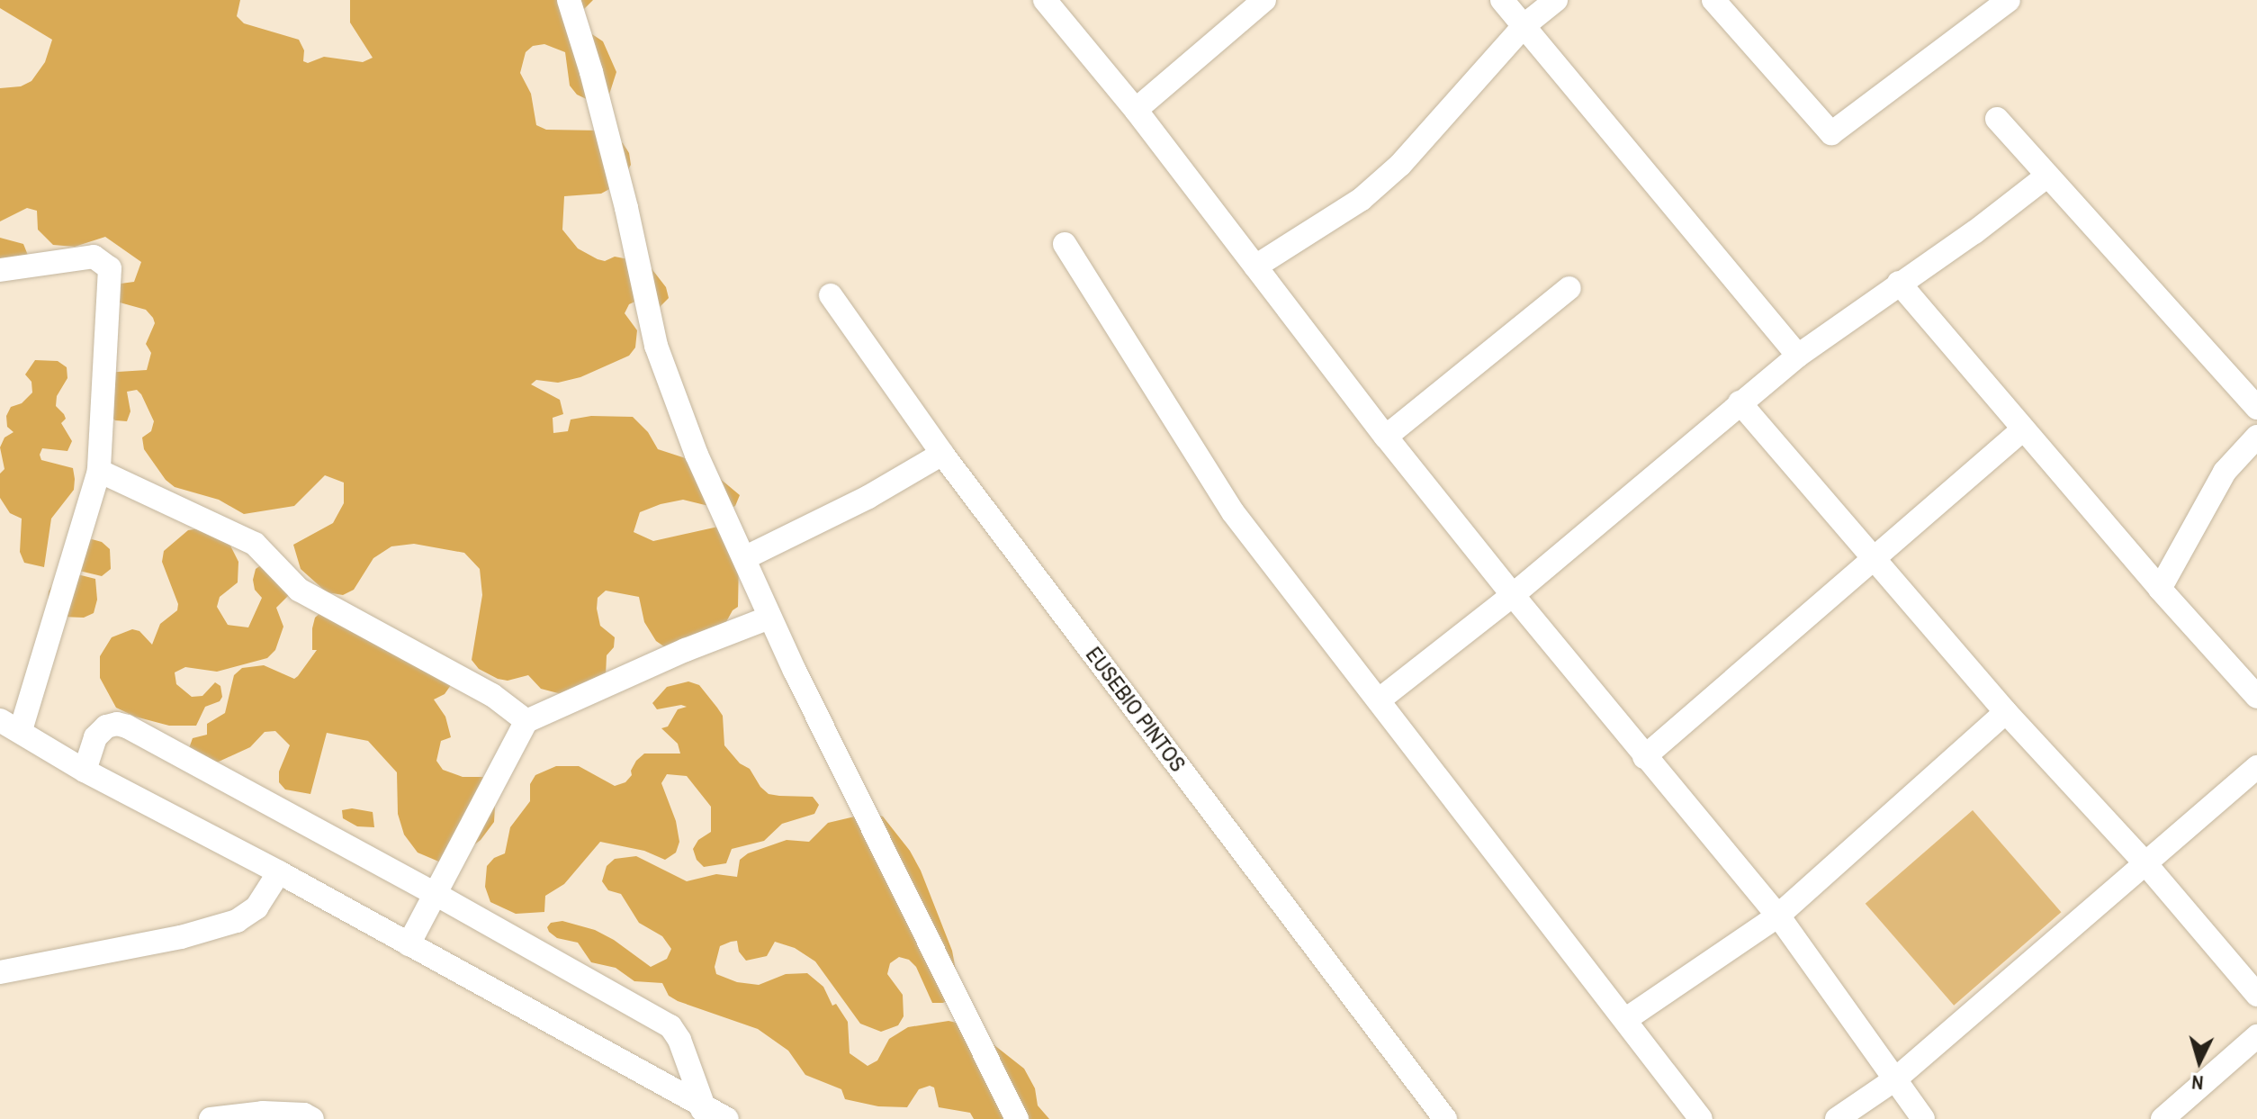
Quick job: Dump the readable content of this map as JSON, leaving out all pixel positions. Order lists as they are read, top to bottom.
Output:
{
  "streets": {
    "street": ["EUSEBIO PINTOS"]
  },
  "north": "bottom"
}
